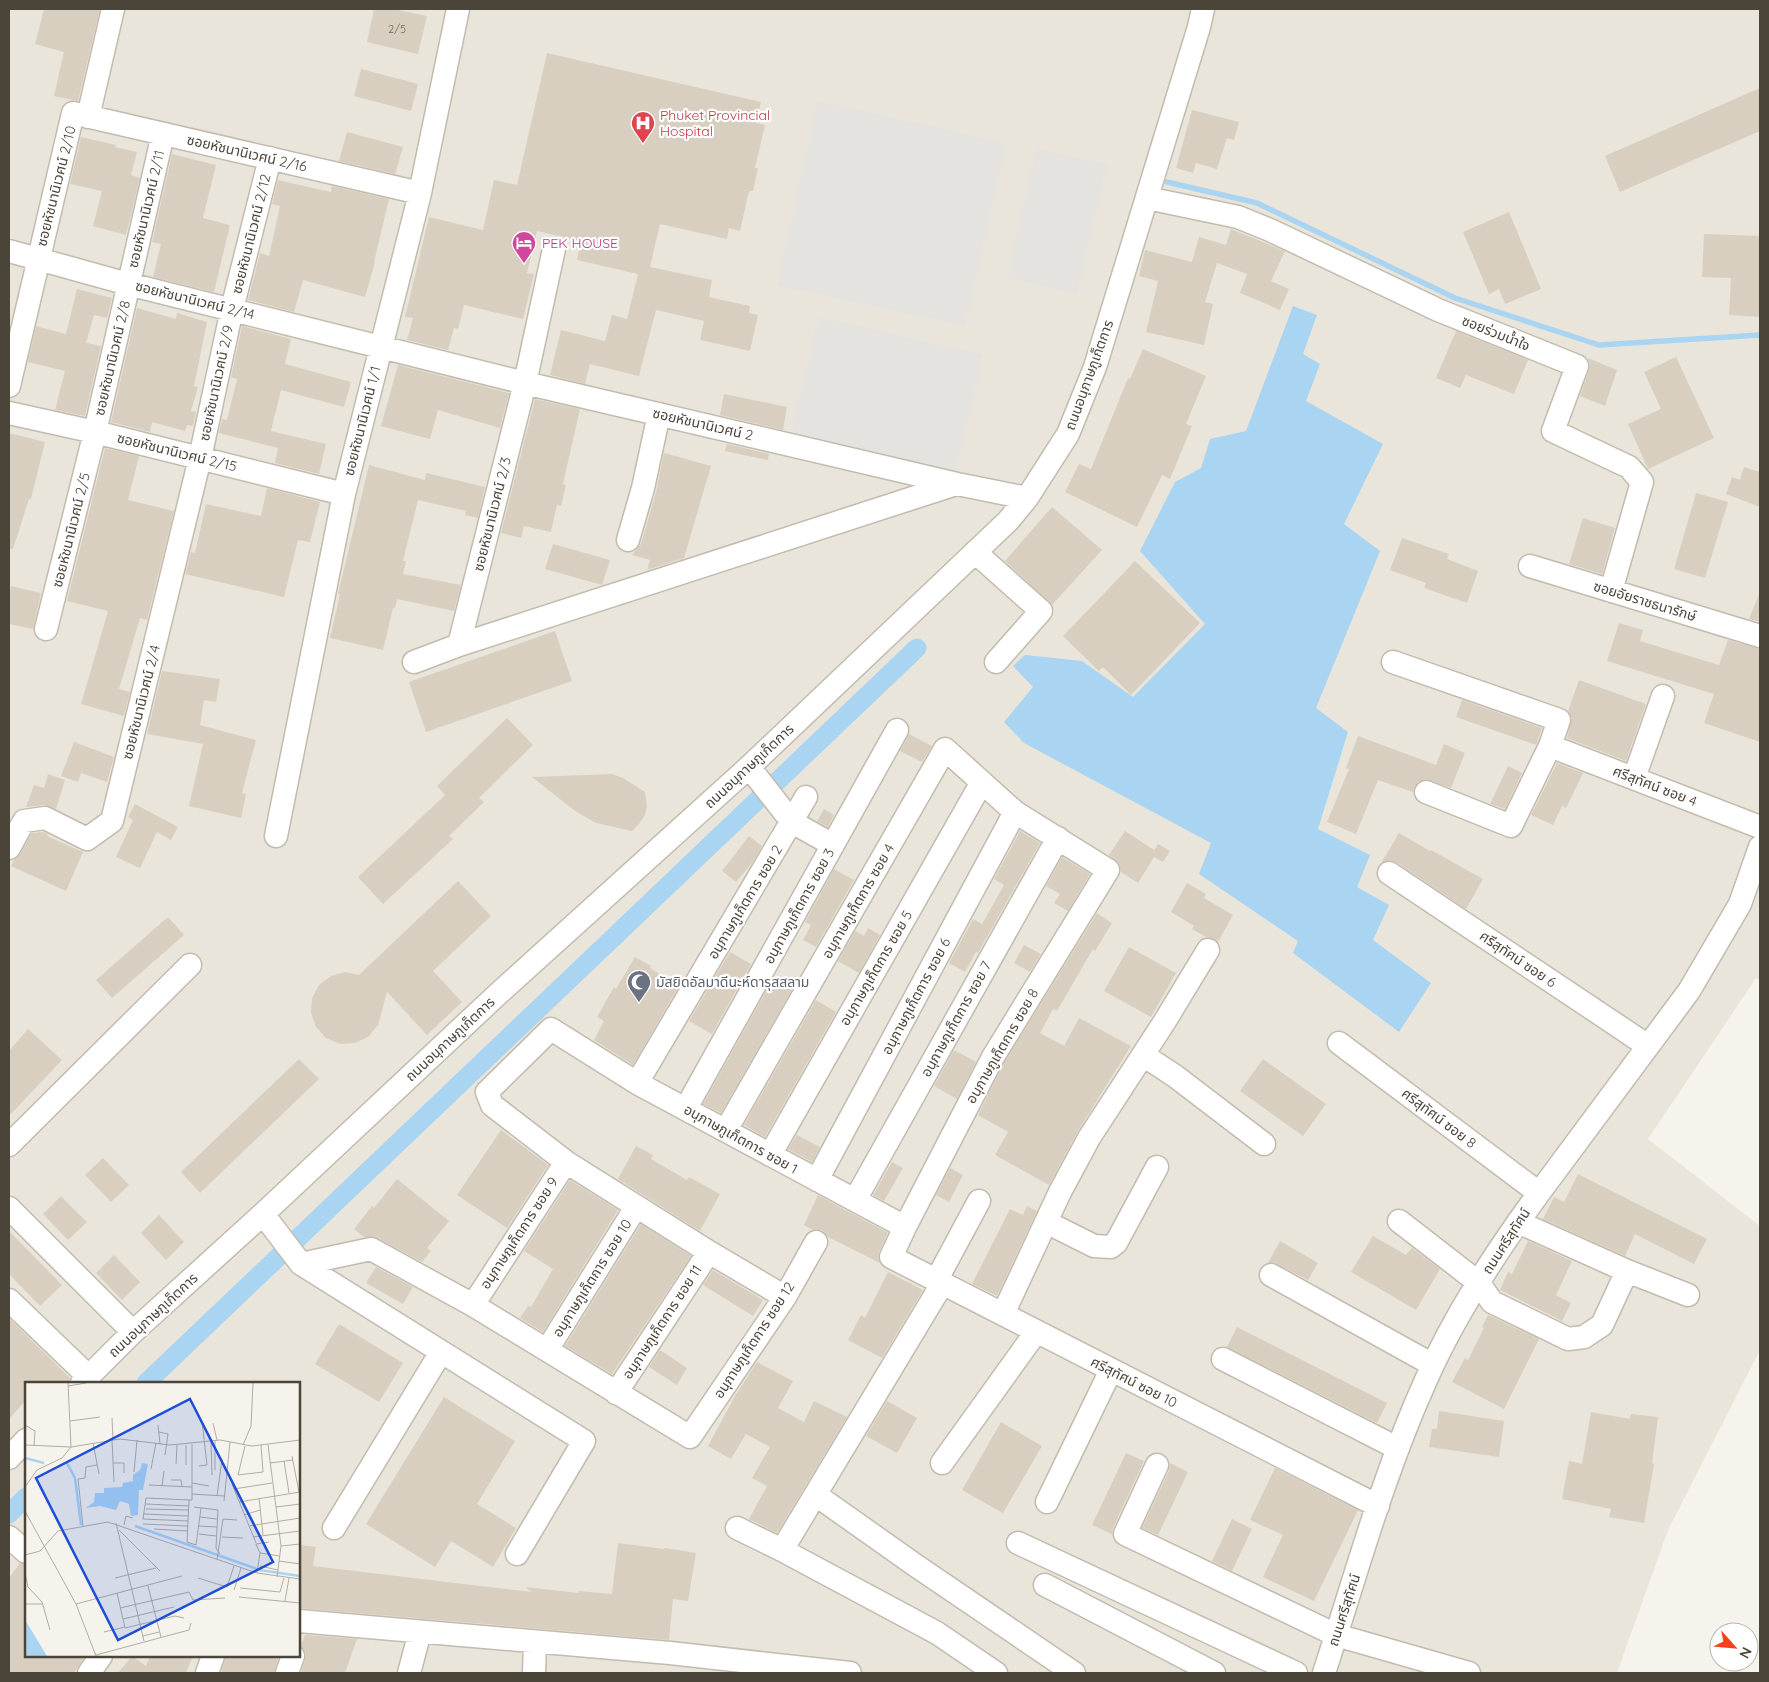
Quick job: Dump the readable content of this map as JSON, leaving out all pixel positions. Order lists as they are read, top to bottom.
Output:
{
  "streets": {
    "street": [
      "ซอยหัชนานิเวศน์ 2/16",
      "ซอยหัชนานิเวศน์ 2/10",
      "ซอยหัชนานิเวศน์ 2/11",
      "ซอยหัชนานิเวศน์ 2/12",
      "ซอยหัชนานิเวศน์ 2/14",
      "ซอยร่วมน้ำใจ",
      "ซอยหัชนานิเวศน์ 2/8",
      "ถนนอนุภาษภูเก็ตการ",
      "ซอยหัชนานิเวศน์ 2/9",
      "ซอยหัชนานิเวศน์ 1/1",
      "ซอยหัชนานิเวศน์ 2",
      "ซอยหัชนานิเวศน์ 2/15",
      "ซอยหัชนานิเวศน์ 2/3",
      "ซอยหัชนานิเวศน์ 2/5",
      "ซอยอัยราชธนารักษ์",
      "ซอยหัชนานิเวศน์ 2/4",
      "ศรีสุทัศน์ ซอย 4",
      "อนุภาษภูเก็ตการ ซอย 4",
      "อนุภาษภูเก็ตการ ซอย 2",
      "อนุภาษภูเก็ตการ ซอย 3",
      "ศรีสุทัศน์ ซอย 6",
      "อนุภาษภูเก็ตการ ซอย 5",
      "อนุภาษภูเก็ตการ ซอย 6",
      "อนุภาษภูเก็ตการ ซอย 7",
      "อนุภาษภูเก็ตการ ซอย 8",
      "ศรีสุทัศน์ ซอย 8",
      "อนุภาษภูเก็ตการ ซอย 1",
      "อนุภาษภูเก็ตการ ซอย 9",
      "ถนนศรีสุทัศน์",
      "อนุภาษภูเก็ตการ ซอย 10",
      "อนุภาษภูเก็ตการ ซอย 11",
      "อนุภาษภูเก็ตการ ซอย 12",
      "ศรีสุทัศน์ ซอย 10"
    ]
  },
  "crossings": [
    ["ซอยหัชนานิเวศน์ 2/16", "ซอยหัชนานิเวศน์ 2/10"],
    ["ซอยหัชนานิเวศน์ 2/16", "ซอยหัชนานิเวศน์ 2/11"],
    ["ซอยหัชนานิเวศน์ 2/16", "ซอยหัชนานิเวศน์ 2/12"],
    ["ซอยหัชนานิเวศน์ 2/16", "ซอยหัชนานิเวศน์ 1/1"],
    ["ซอยหัชนานิเวศน์ 2/10", "ซอยหัชนานิเวศน์ 2/14"],
    ["ซอยหัชนานิเวศน์ 2/11", "ซอยหัชนานิเวศน์ 2/14"],
    ["ซอยหัชนานิเวศน์ 2/11", "ซอยหัชนานิเวศน์ 2/8"],
    ["ซอยหัชนานิเวศน์ 2/12", "ซอยหัชนานิเวศน์ 2/14"],
    ["ซอยหัชนานิเวศน์ 2/12", "ซอยหัชนานิเวศน์ 2/9"],
    ["ซอยหัชนานิเวศน์ 2/14", "ซอยหัชนานิเวศน์ 2/8"],
    ["ซอยหัชนานิเวศน์ 2/14", "ซอยหัชนานิเวศน์ 2/9"],
    ["ซอยหัชนานิเวศน์ 2/14", "ซอยหัชนานิเวศน์ 1/1"],
    ["ซอยหัชนานิเวศน์ 2/14", "ซอยหัชนานิเวศน์ 2"],
    ["ซอยร่วมน้ำใจ", "ถนนอนุภาษภูเก็ตการ"],
    ["ซอยร่วมน้ำใจ", "ซอยอัยราชธนารักษ์"],
    ["ซอยหัชนานิเวศน์ 2/8", "ซอยหัชนานิเวศน์ 2/15"],
    ["ซอยหัชนานิเวศน์ 2/8", "ซอยหัชนานิเวศน์ 2/5"],
    ["ถนนอนุภาษภูเก็ตการ", "ซอยหัชนานิเวศน์ 2"],
    ["ซอยหัชนานิเวศน์ 2/9", "ซอยหัชนานิเวศน์ 2/15"],
    ["ซอยหัชนานิเวศน์ 2/9", "ซอยหัชนานิเวศน์ 2/4"],
    ["ซอยหัชนานิเวศน์ 1/1", "ซอยหัชนานิเวศน์ 2"],
    ["ซอยหัชนานิเวศน์ 1/1", "ซอยหัชนานิเวศน์ 2/15"],
    ["ซอยหัชนานิเวศน์ 2", "ซอยหัชนานิเวศน์ 2/3"],
    ["ซอยหัชนานิเวศน์ 2/15", "ซอยหัชนานิเวศน์ 2/5"],
    ["ซอยหัชนานิเวศน์ 2/15", "ซอยหัชนานิเวศน์ 2/4"],
    ["อนุภาษภูเก็ตการ ซอย 4", "อนุภาษภูเก็ตการ ซอย 5"],
    ["อนุภาษภูเก็ตการ ซอย 4", "อนุภาษภูเก็ตการ ซอย 1"],
    ["อนุภาษภูเก็ตการ ซอย 2", "อนุภาษภูเก็ตการ ซอย 1"],
    ["อนุภาษภูเก็ตการ ซอย 3", "อนุภาษภูเก็ตการ ซอย 1"],
    ["ศรีสุทัศน์ ซอย 6", "ถนนศรีสุทัศน์"],
    ["อนุภาษภูเก็ตการ ซอย 5", "อนุภาษภูเก็ตการ ซอย 1"],
    ["อนุภาษภูเก็ตการ ซอย 6", "อนุภาษภูเก็ตการ ซอย 1"],
    ["อนุภาษภูเก็ตการ ซอย 7", "อนุภาษภูเก็ตการ ซอย 8"],
    ["อนุภาษภูเก็ตการ ซอย 7", "อนุภาษภูเก็ตการ ซอย 1"],
    ["อนุภาษภูเก็ตการ ซอย 8", "อนุภาษภูเก็ตการ ซอย 1"],
    ["อนุภาษภูเก็ตการ ซอย 8", "ศรีสุทัศน์ ซอย 10"],
    ["ศรีสุทัศน์ ซอย 8", "ถนนศรีสุทัศน์"],
    ["อนุภาษภูเก็ตการ ซอย 1", "อนุภาษภูเก็ตการ ซอย 9"],
    ["อนุภาษภูเก็ตการ ซอย 1", "ศรีสุทัศน์ ซอย 10"],
    ["ถนนศรีสุทัศน์", "ศรีสุทัศน์ ซอย 10"],
    ["อนุภาษภูเก็ตการ ซอย 11", "อนุภาษภูเก็ตการ ซอย 12"]
  ],
  "places": {
    "hospital": ["Phuket Provincial Hospital"],
    "hotel": ["PEK HOUSE"],
    "mosque": ["มัสยิดอัลมาดีนะห์ดารุสสลาม"]
  },
  "house_numbers": ["2/5"],
  "north": "bottom right"
}
